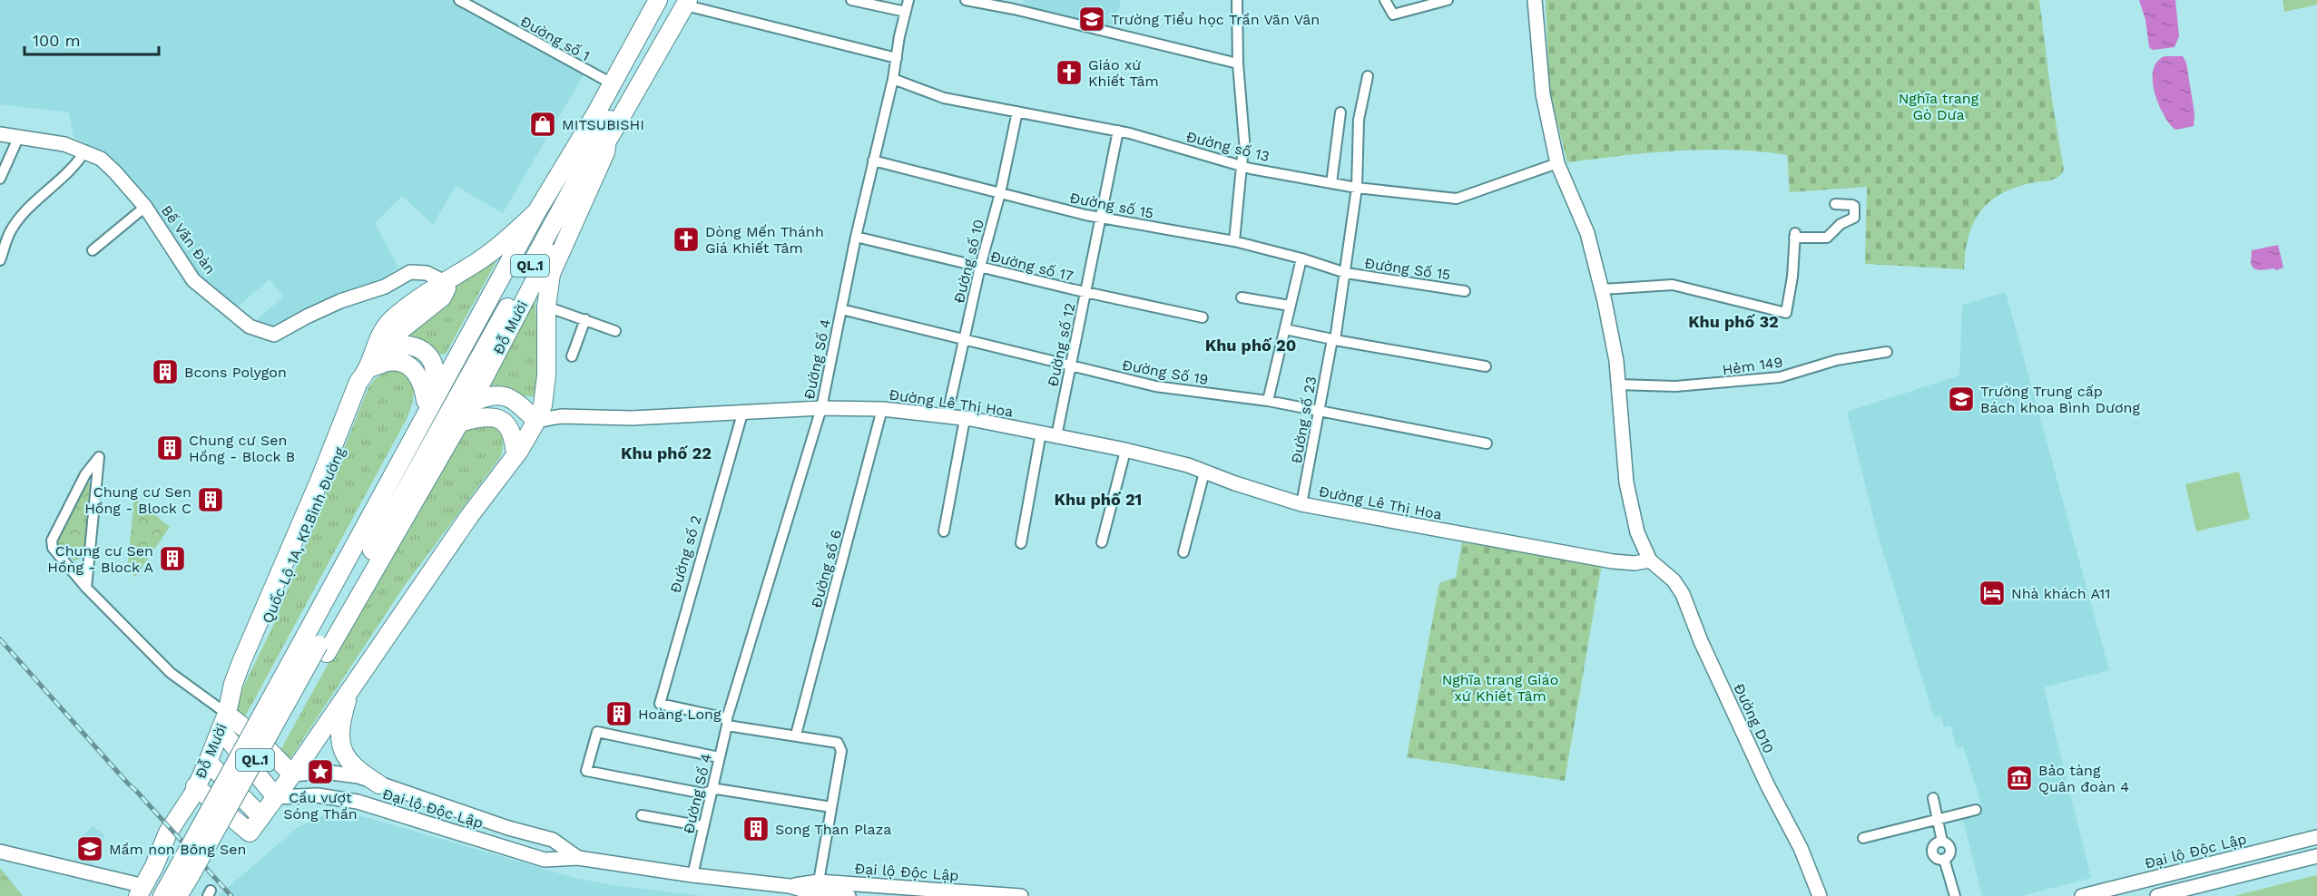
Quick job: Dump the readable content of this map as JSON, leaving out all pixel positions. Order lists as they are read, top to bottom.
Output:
{
  "streets": {
    "highway": ["QL.1", "Đỗ Mười"],
    "street": [
      "Đường số 1",
      "Đường số 13",
      "Đường số 15",
      "Bế Văn Đàn",
      "Đường số 10",
      "Đường số 17",
      "Đường Số 15",
      "Đường số 12",
      "Đường Số 4",
      "Hẻm 149",
      "Đường Số 19",
      "Đường Lê Thị Hoa",
      "Đường số 23",
      "Đường số 2",
      "Đường số 6",
      "Đường D10",
      "Đại lộ Độc Lập"
    ]
  },
  "crossings": [
    ["Đường số 1", "Đỗ Mười"],
    ["Đường số 13", "Đường số 10"],
    ["Đường số 13", "Đường số 12"],
    ["Đường số 13", "Đường Số 4"],
    ["Đường số 13", "Đường số 23"],
    ["Đường số 15", "Đường số 10"],
    ["Đường số 15", "Đường Số 15"],
    ["Đường số 15", "Đường số 12"],
    ["Đường số 15", "Đường Số 4"],
    ["Đường số 15", "Đường số 23"],
    ["Đường số 10", "Đường số 17"],
    ["Đường số 10", "Đường Số 19"],
    ["Đường số 10", "Đường Lê Thị Hoa"],
    ["QL.1", "Đỗ Mười"],
    ["Đường số 17", "Đường số 12"],
    ["Đường số 17", "Đường Số 4"],
    ["Đường Số 15", "Đường số 23"],
    ["Đường số 12", "Đường Số 19"],
    ["Đường số 12", "Đường Lê Thị Hoa"],
    ["Đường Số 4", "Đường Số 19"],
    ["Đường Số 4", "Đường Lê Thị Hoa"],
    ["Đường Số 4", "Đường số 2"],
    ["Đường Số 4", "Đại lộ Độc Lập"],
    ["Đường Số 19", "Đường số 23"],
    ["Đường Lê Thị Hoa", "Đường số 23"],
    ["Đường Lê Thị Hoa", "Đường số 2"],
    ["Đường Lê Thị Hoa", "Đường số 6"],
    ["Đường Lê Thị Hoa", "Đường D10"]
  ],
  "districts": [
    "Khu phố 32",
    "Khu phố 20",
    "Khu phố 22",
    "Khu phố 21"
  ],
  "parks": ["Nghĩa trang Gò Dưa", "Nghĩa trang Giáo xứ Khiết Tâm"],
  "places": {
    "school or university": ["Trường Tiểu học Trần Văn Vân", "Trường Trung cấp Bách khoa Bình Dương", "Mầm non Bông Sen"],
    "church": ["Giáo xứ Khiết Tâm", "Dòng Mến Thánh Giá Khiết Tâm"],
    "shop": ["MITSUBISHI"],
    "building": [
      "Bcons Polygon",
      "Chung cư Sen Hồng - Block B",
      "Chung cư Sen Hồng - Block C",
      "Chung cư Sen Hồng - Block A",
      "Hoàng Long",
      "Song Than Plaza"
    ],
    "hotel": ["Nhà khách A11"],
    "place": ["Cầu vượt Sóng Thần"],
    "museum": ["Bảo tàng Quân đoàn 4"]
  },
  "scale_bar": "100 m"
}
